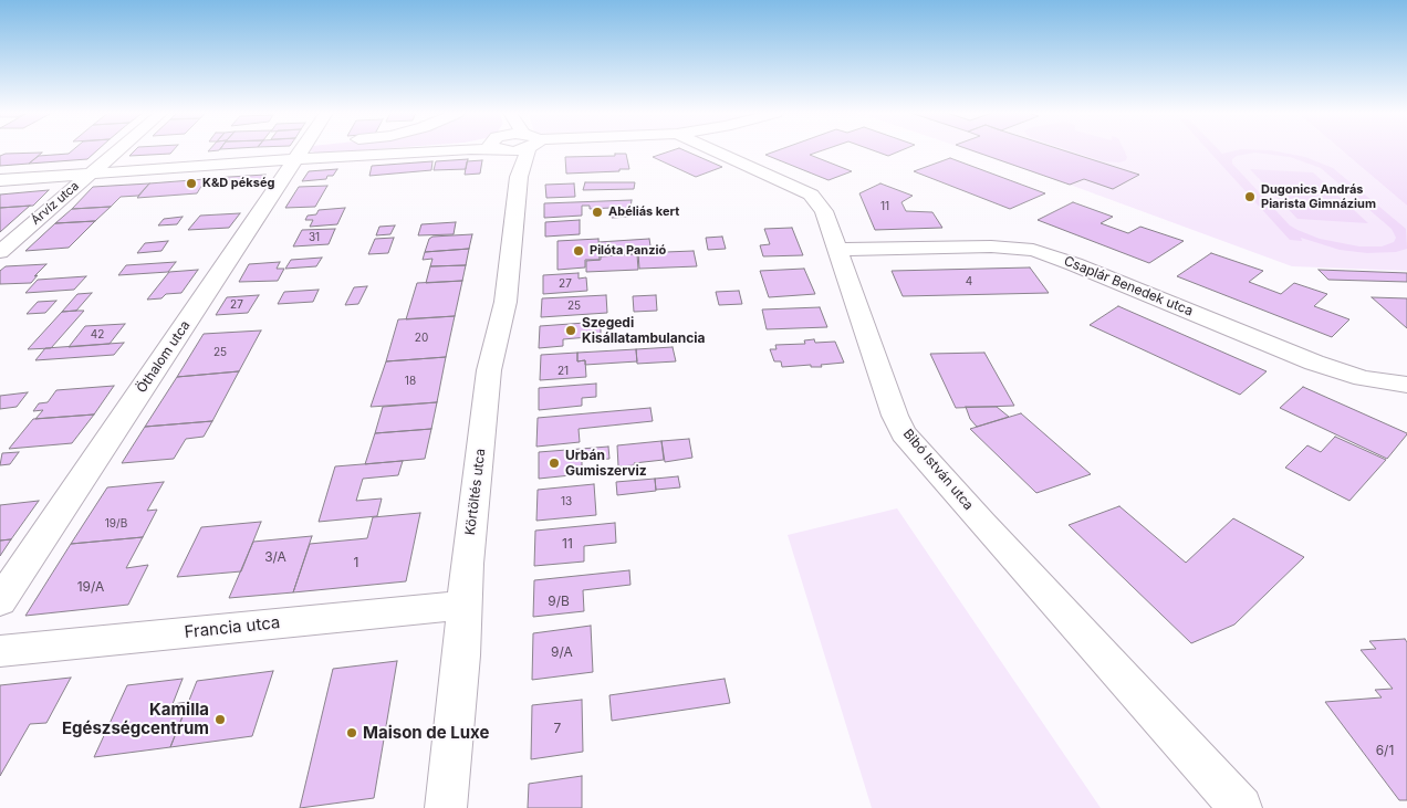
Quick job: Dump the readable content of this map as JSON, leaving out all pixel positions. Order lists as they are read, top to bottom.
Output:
{
  "streets": {
    "street": [
      "Árvíz utca",
      "Csaplár Benedek utca",
      "Öthalom utca",
      "Bibó István utca",
      "Körtöltés utca",
      "Francia utca"
    ]
  },
  "crossings": [
    ["Csaplár Benedek utca", "Bibó István utca"],
    ["Körtöltés utca", "Francia utca"]
  ],
  "places": [
    "K&D pékség",
    "Dugonics András Piarista Gimnázium",
    "Abéliás kert",
    "Pilóta Panzió",
    "Szegedi Kisállatambulancia",
    "Urbán Gumiszerviz",
    "Kamilla Egészségcentrum",
    "Maison de Luxe"
  ],
  "house_numbers": [
    "11",
    "31",
    "4",
    "27",
    "27",
    "25",
    "42",
    "20",
    "25",
    "21",
    "18",
    "13",
    "19/B",
    "11",
    "3/A",
    "1",
    "19/A",
    "9/B",
    "9/A",
    "7",
    "6/1"
  ]
}
